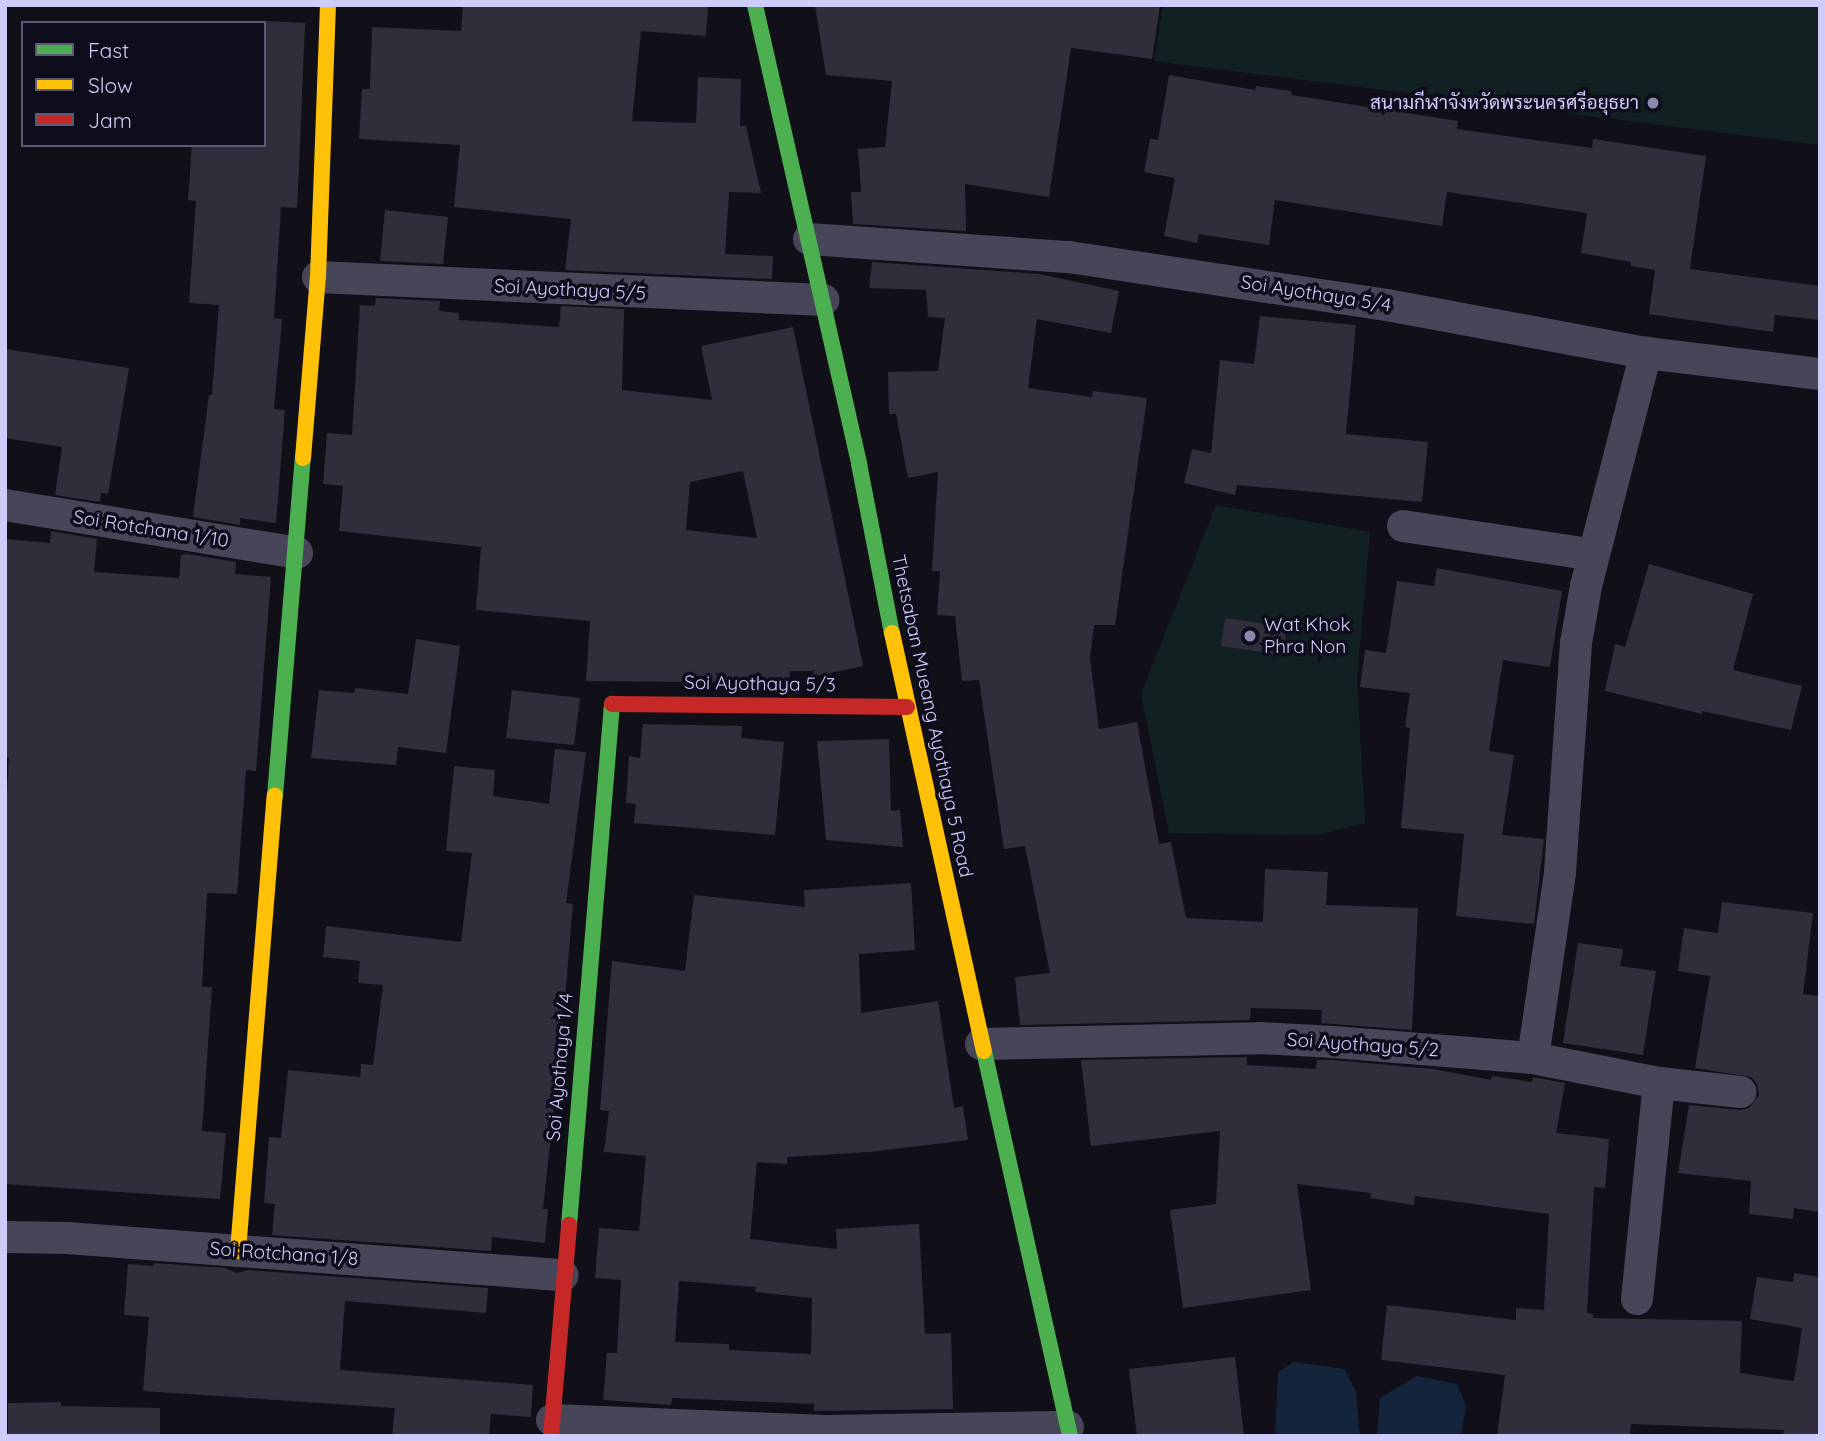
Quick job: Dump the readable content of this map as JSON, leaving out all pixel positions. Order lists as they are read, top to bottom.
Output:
{
  "streets": {
    "street": [
      "Soi Ayothaya 5/5",
      "Soi Ayothaya 5/4",
      "Soi Rotchana 1/10",
      "Soi Ayothaya 5/3",
      "Thetsaban Mueang Ayothaya 5 Road",
      "Soi Ayothaya 5/2",
      "Soi Ayothaya 1/4",
      "Soi Rotchana 1/8"
    ]
  },
  "crossings": [
    ["Soi Ayothaya 5/5", "Thetsaban Mueang Ayothaya 5 Road"],
    ["Soi Ayothaya 5/4", "Thetsaban Mueang Ayothaya 5 Road"],
    ["Soi Ayothaya 5/3", "Thetsaban Mueang Ayothaya 5 Road"],
    ["Soi Ayothaya 5/3", "Soi Ayothaya 1/4"],
    ["Thetsaban Mueang Ayothaya 5 Road", "Soi Ayothaya 5/2"],
    ["Soi Ayothaya 1/4", "Soi Rotchana 1/8"]
  ],
  "places": ["สนามกีฬาจังหวัดพระนครศรีอยุธยา", "Wat Khok Phra Non"],
  "legend": ["Fast", "Slow", "Jam"]
}
